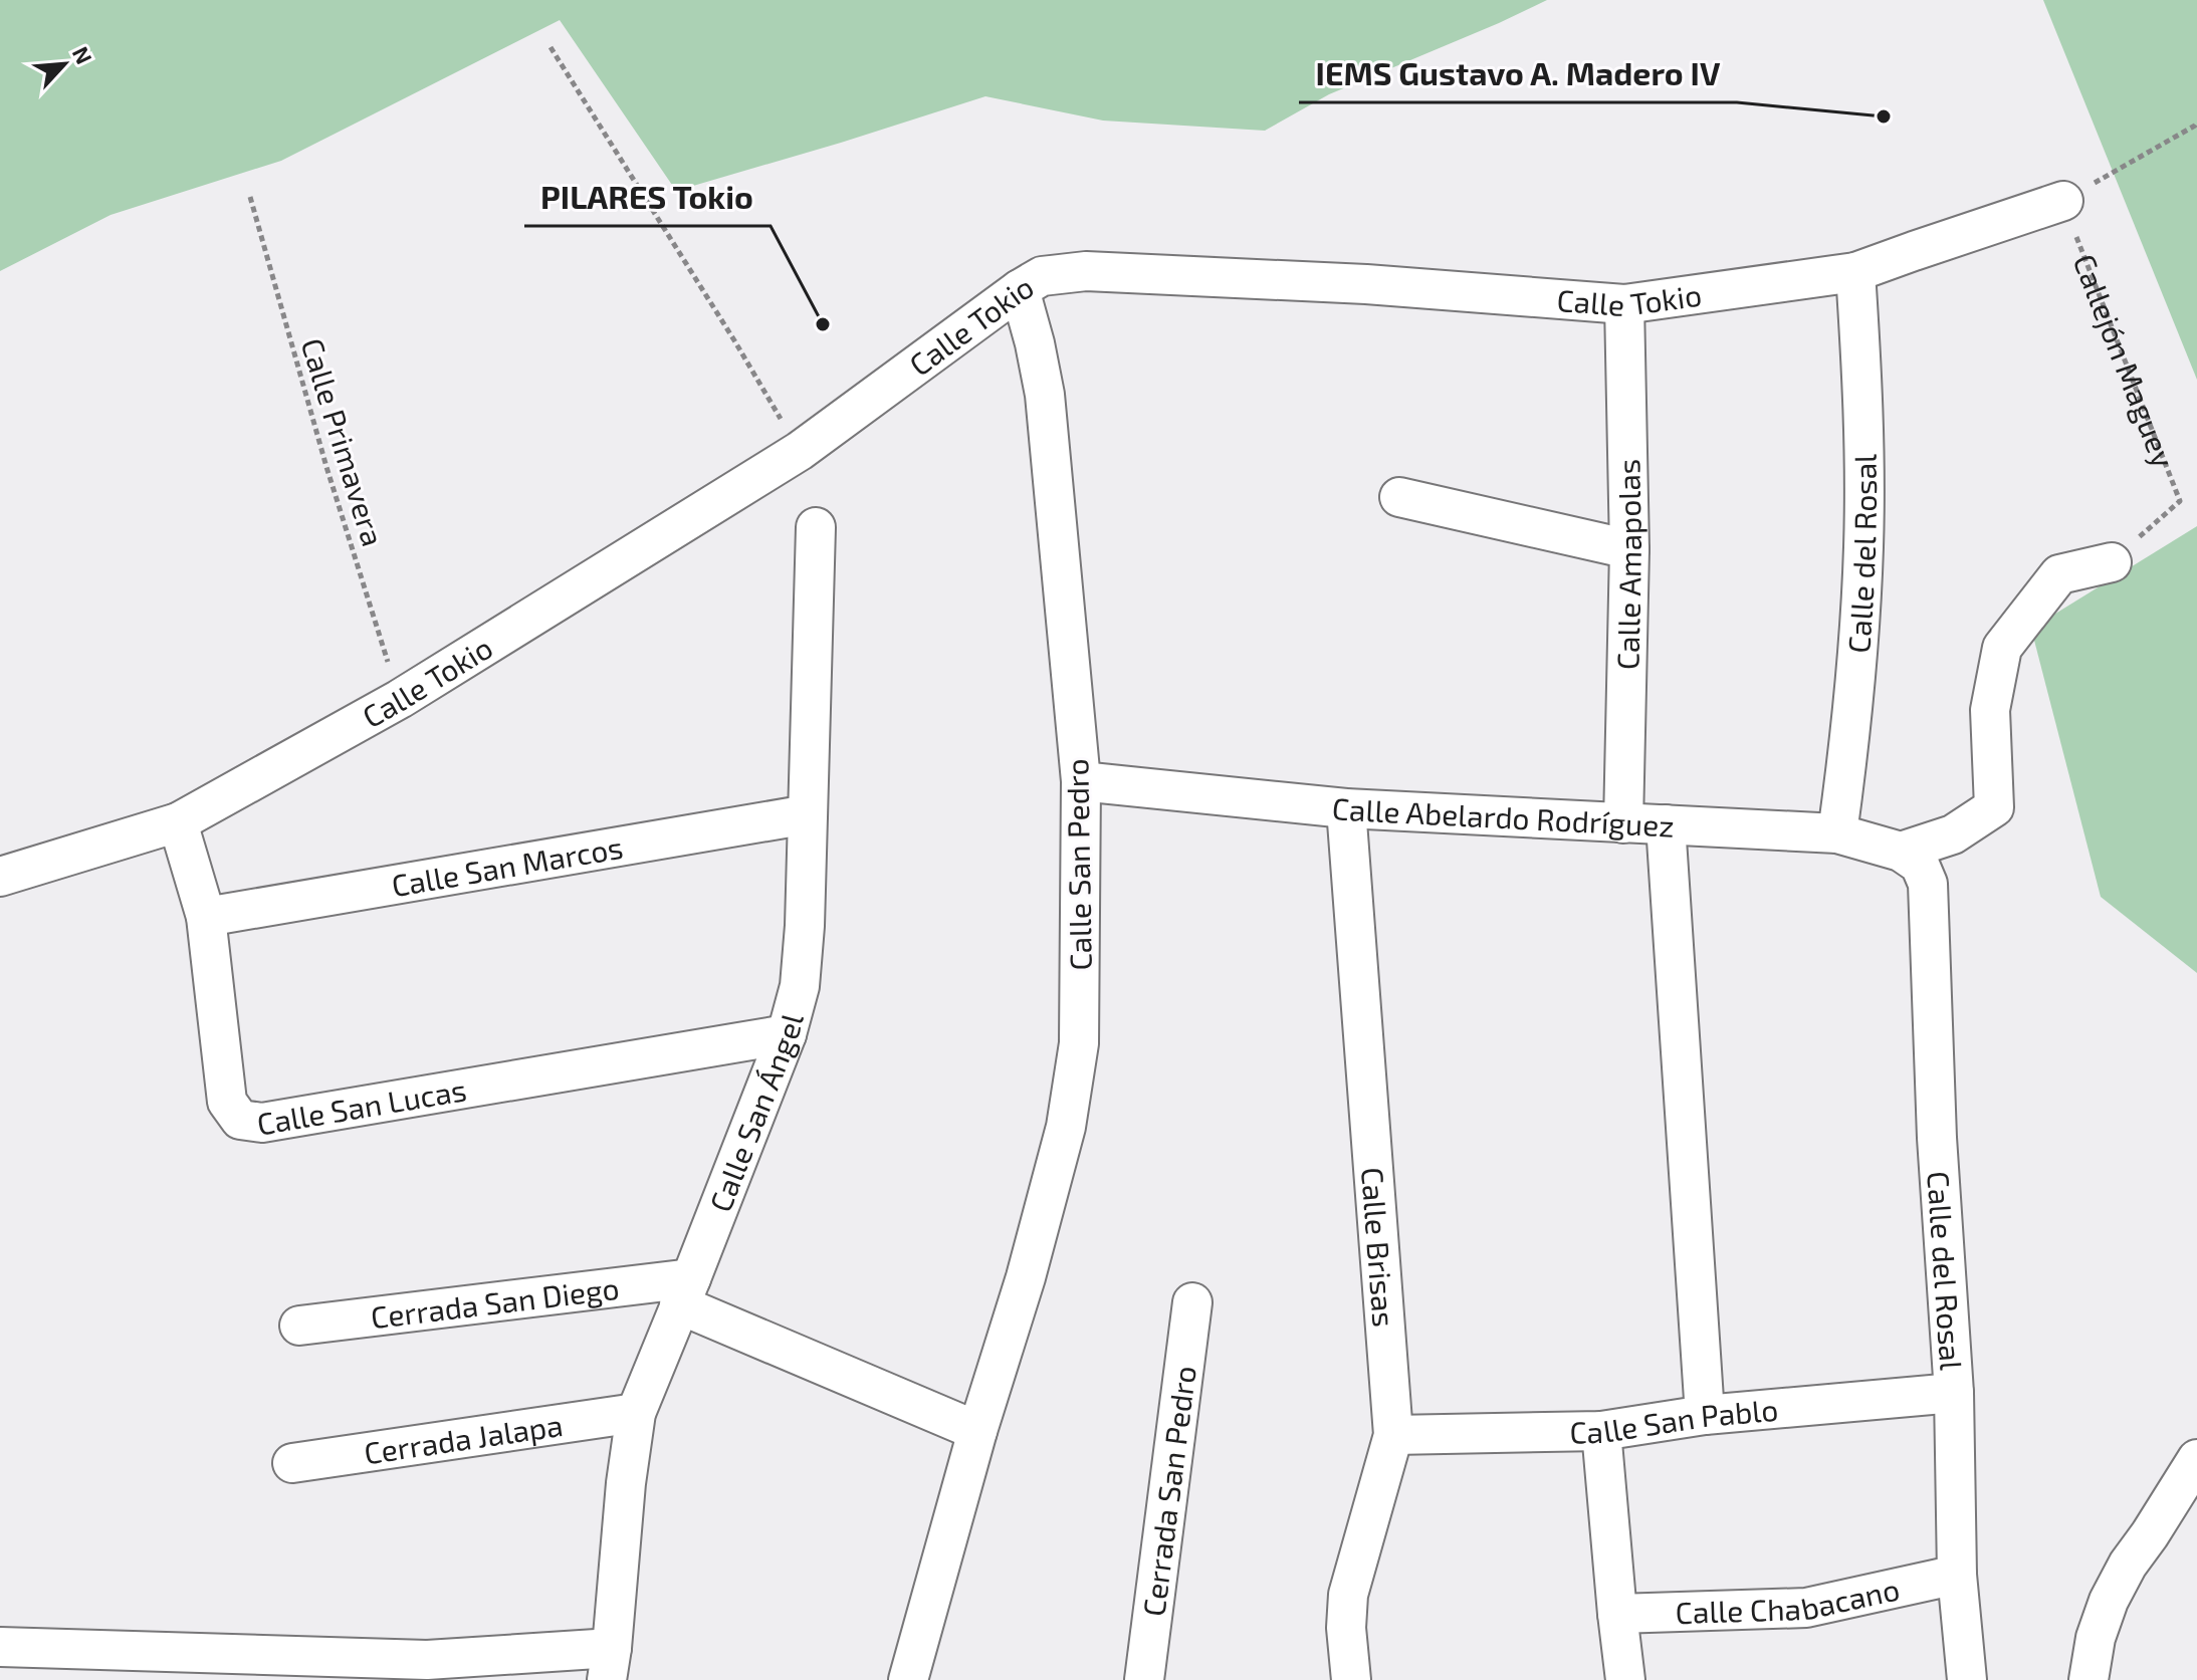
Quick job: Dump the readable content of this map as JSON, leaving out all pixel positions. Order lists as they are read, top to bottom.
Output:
{
  "streets": {
    "street": [
      "Calle Tokio",
      "Calle del Rosal",
      "Calle Amapolas",
      "Calle Abelardo Rodríguez",
      "Calle San Pedro",
      "Calle San Marcos",
      "Calle San Lucas",
      "Calle San Ángel",
      "Calle Brisas",
      "Cerrada San Diego",
      "Calle San Pablo",
      "Cerrada Jalapa",
      "Cerrada San Pedro",
      "Calle Chabacano"
    ],
    "path": ["Callejón Maguey", "Calle Primavera"]
  },
  "crossings": [
    ["Calle Tokio", "Callejón Maguey"],
    ["Calle Tokio", "Calle Primavera"],
    ["Calle Tokio", "Calle del Rosal"],
    ["Calle Tokio", "Calle Amapolas"],
    ["Calle Tokio", "Calle San Pedro"],
    ["Calle Tokio", "Calle San Lucas"],
    ["Calle del Rosal", "Calle Abelardo Rodríguez"],
    ["Calle del Rosal", "Calle San Pablo"],
    ["Calle del Rosal", "Calle Chabacano"],
    ["Calle Amapolas", "Calle Abelardo Rodríguez"],
    ["Calle Abelardo Rodríguez", "Calle San Pedro"],
    ["Calle Abelardo Rodríguez", "Calle Brisas"],
    ["Calle San Marcos", "Calle San Lucas"],
    ["Calle San Marcos", "Calle San Ángel"],
    ["Calle San Lucas", "Calle San Ángel"],
    ["Calle San Ángel", "Cerrada San Diego"],
    ["Calle San Ángel", "Cerrada Jalapa"],
    ["Calle Brisas", "Calle San Pablo"]
  ],
  "places": ["IEMS Gustavo A. Madero IV", "PILARES Tokio"],
  "north": "top right"
}
